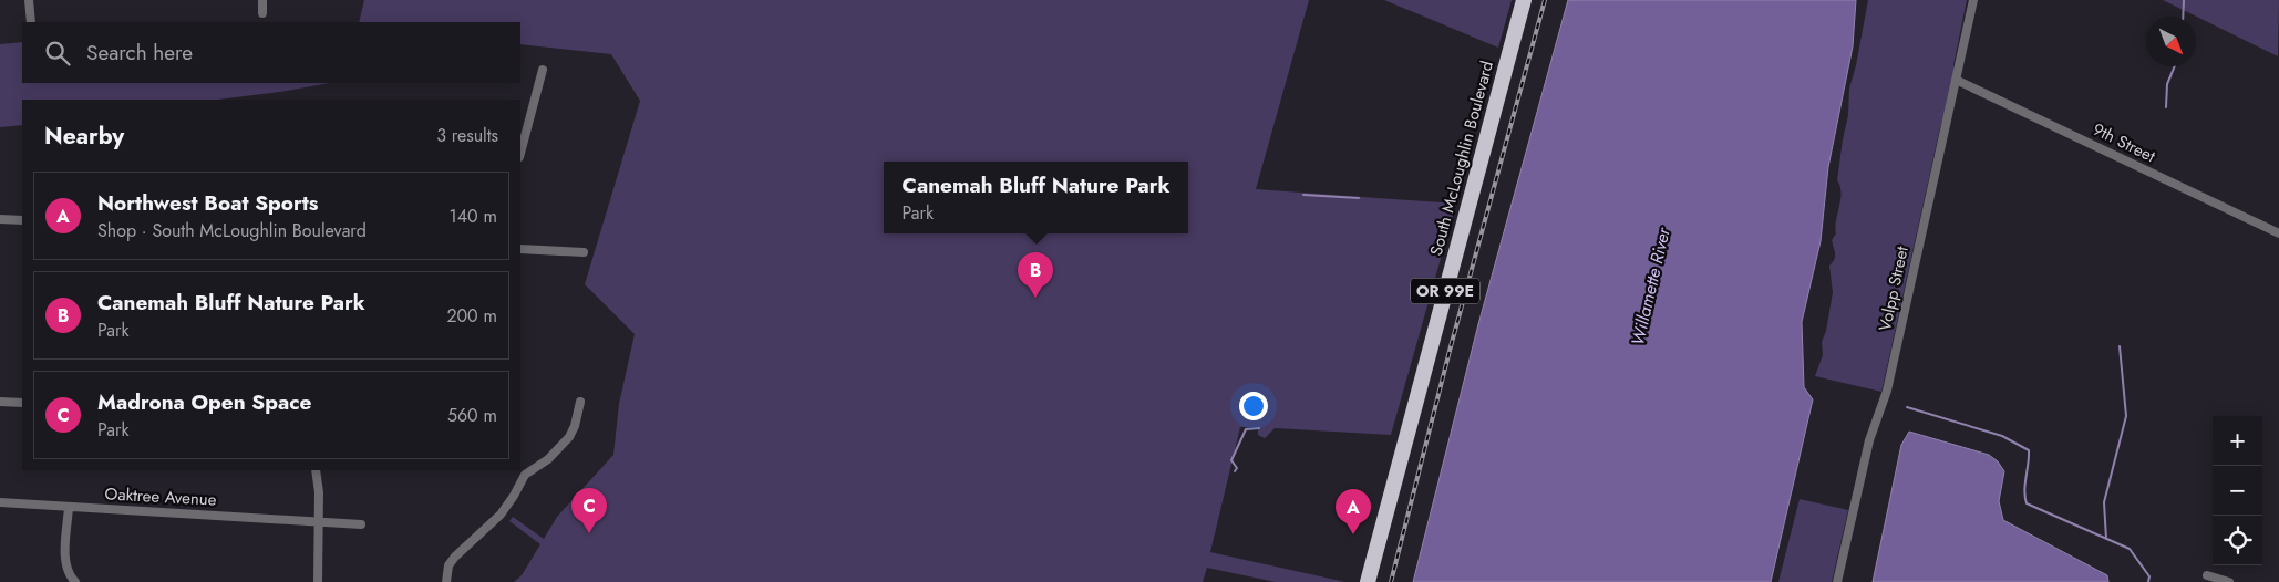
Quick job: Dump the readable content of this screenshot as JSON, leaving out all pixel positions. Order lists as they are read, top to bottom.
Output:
{
  "streets": {
    "highway": ["South McLoughlin Boulevard", "OR 99E"],
    "street": ["9th Street", "Volpp Street", "Oaktree Avenue"]
  },
  "crossings": [
    ["9th Street", "Volpp Street"]
  ],
  "water": ["Willamette River"],
  "north": "bottom right",
  "page": {
    "search": "Search here",
    "heading": ["Nearby", "3 results"],
    "popup": ["Canemah Bluff Nature Park", "Park"],
    "list": [
      {
        "mark": "A",
        "name": "Northwest Boat Sports",
        "note": "Shop · South McLoughlin Boulevard",
        "value": "140 m"
      },
      {
        "mark": "B",
        "name": "Canemah Bluff Nature Park",
        "note": "Park",
        "value": "200 m"
      },
      {
        "mark": "C",
        "name": "Madrona Open Space",
        "note": "Park",
        "value": "560 m"
      }
    ],
    "pins": ["B", "C", "A"],
    "map_buttons": ["+", "−"]
  }
}
